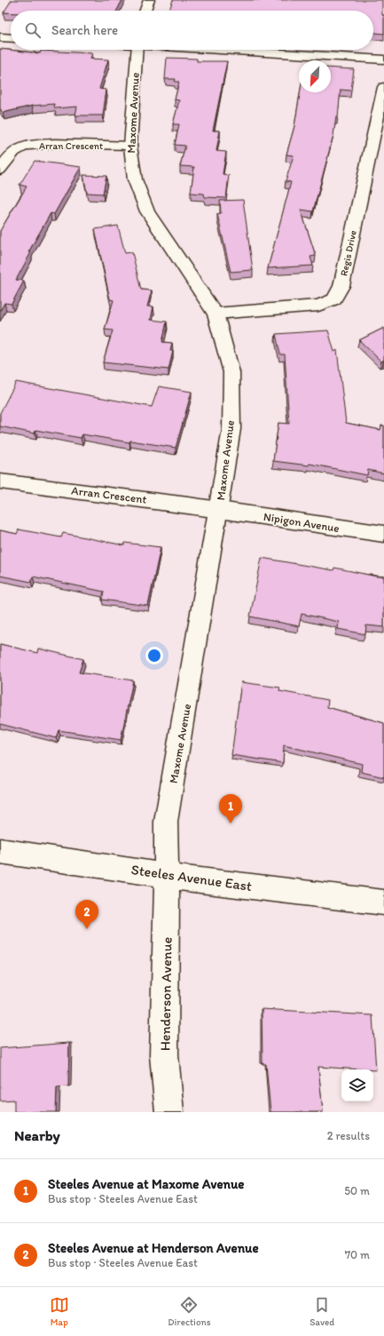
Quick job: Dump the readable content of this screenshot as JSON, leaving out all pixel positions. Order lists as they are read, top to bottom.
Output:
{
  "streets": {
    "street": [
      "Maxome Avenue",
      "Arran Crescent",
      "Regis Drive",
      "Nipigon Avenue",
      "Steeles Avenue East",
      "Henderson Avenue"
    ]
  },
  "crossings": [
    ["Maxome Avenue", "Arran Crescent"],
    ["Maxome Avenue", "Regis Drive"],
    ["Maxome Avenue", "Nipigon Avenue"],
    ["Maxome Avenue", "Steeles Avenue East"],
    ["Maxome Avenue", "Henderson Avenue"],
    ["Arran Crescent", "Nipigon Avenue"],
    ["Steeles Avenue East", "Henderson Avenue"]
  ],
  "north": "bottom left",
  "page": {
    "search": "Search here",
    "pins": ["1", "2"],
    "heading": ["Nearby", "2 results"],
    "list": [
      {
        "mark": "1",
        "name": "Steeles Avenue at Maxome Avenue",
        "note": "Bus stop · Steeles Avenue East",
        "value": "50 m"
      },
      {
        "mark": "2",
        "name": "Steeles Avenue at Henderson Avenue",
        "note": "Bus stop · Steeles Avenue East",
        "value": "70 m"
      }
    ],
    "nav": ["Map", "Directions", "Saved"]
  }
}
